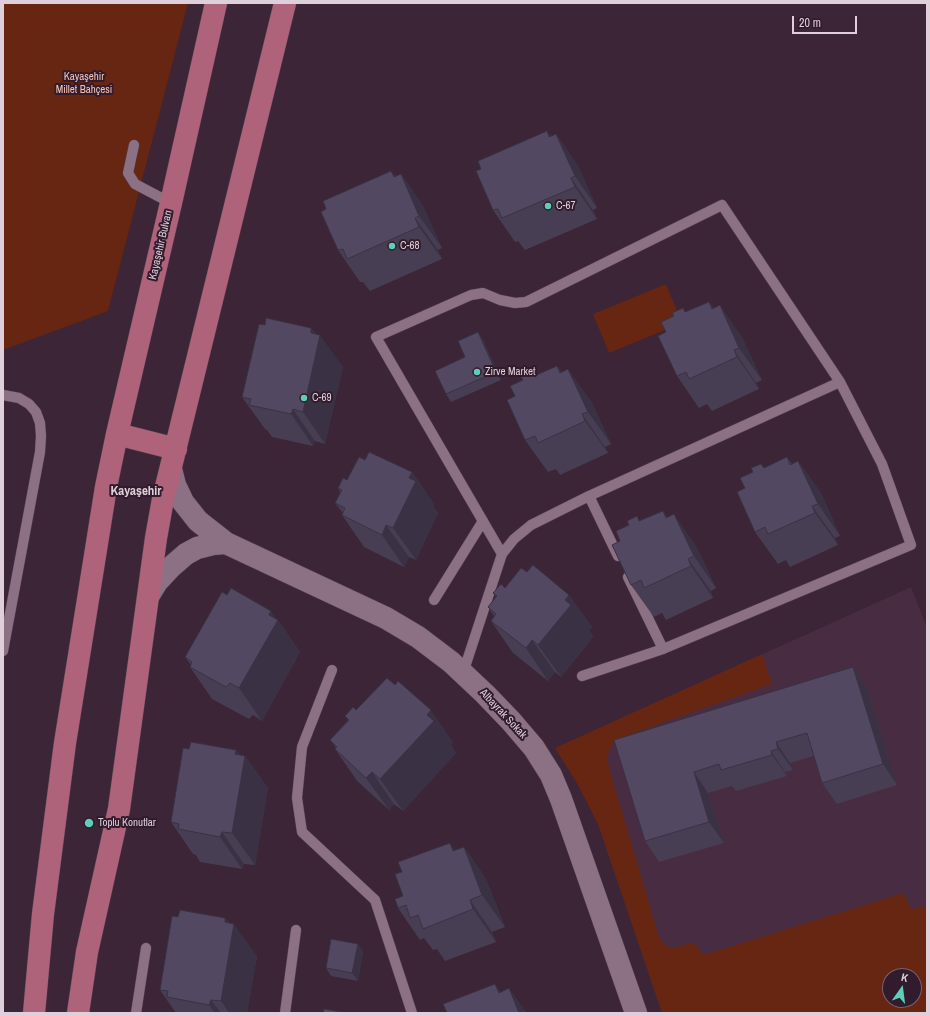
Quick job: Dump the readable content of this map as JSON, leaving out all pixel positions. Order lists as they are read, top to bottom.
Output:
{
  "streets": {
    "main road": ["Kayaşehir Bulvarı"],
    "street": ["Albayrak Sokak"]
  },
  "districts": ["Kayaşehir"],
  "parks": ["Kayaşehir Millet Bahçesi"],
  "places": [
    "C-67",
    "C-68",
    "Zirve Market",
    "C-69",
    "Toplu Konutlar"
  ],
  "scale_bar": "20 m",
  "north": "top"
}
